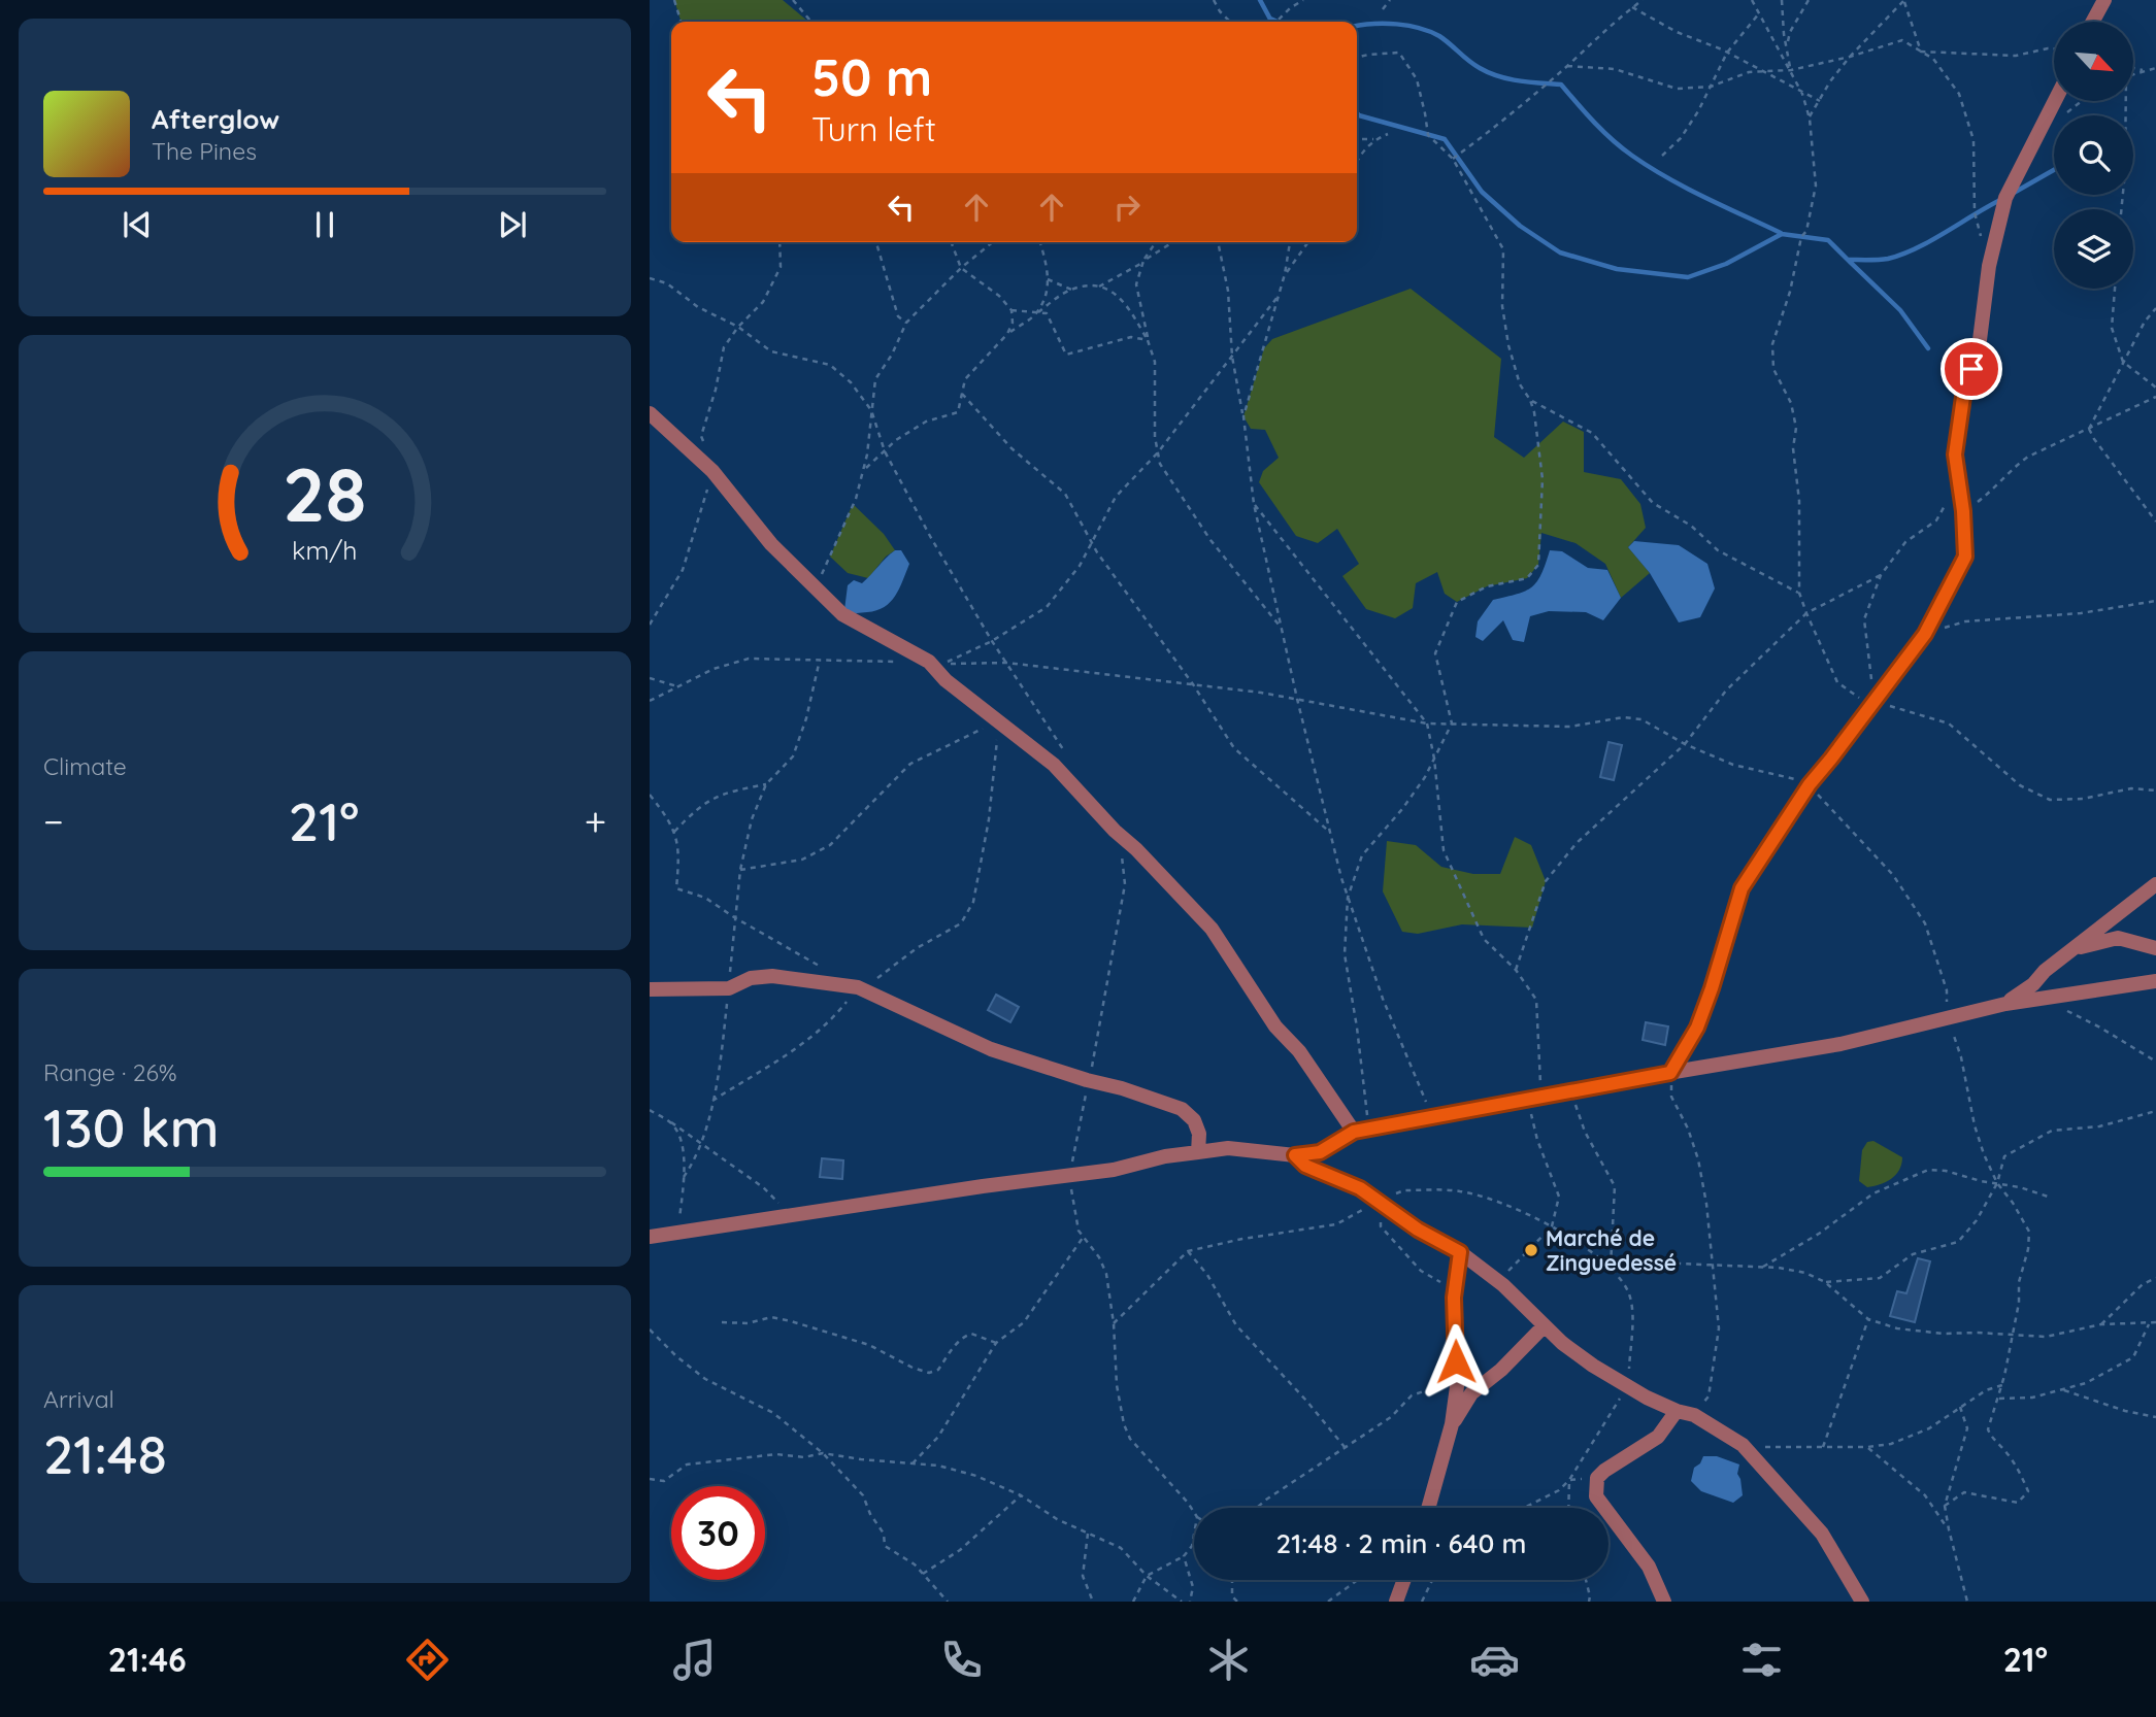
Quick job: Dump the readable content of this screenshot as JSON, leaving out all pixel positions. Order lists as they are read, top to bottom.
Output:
{
  "places": ["Marché de Zinguedessé"],
  "north": "bottom right",
  "page": {
    "turn": ["50 m", "Turn left"],
    "song": ["Afterglow", "The Pines"],
    "tile": [
      "Climate",
      ["Range · 26%", "130 km"],
      ["Arrival", "21:48"]
    ],
    "heat": ["−", "21°", "+"],
    "limit": "30",
    "trip": "21:48 · 2 min · 640 m",
    "tabs": ["21:46", "21°"],
    "gauge": ["28", "km/h"]
  }
}
